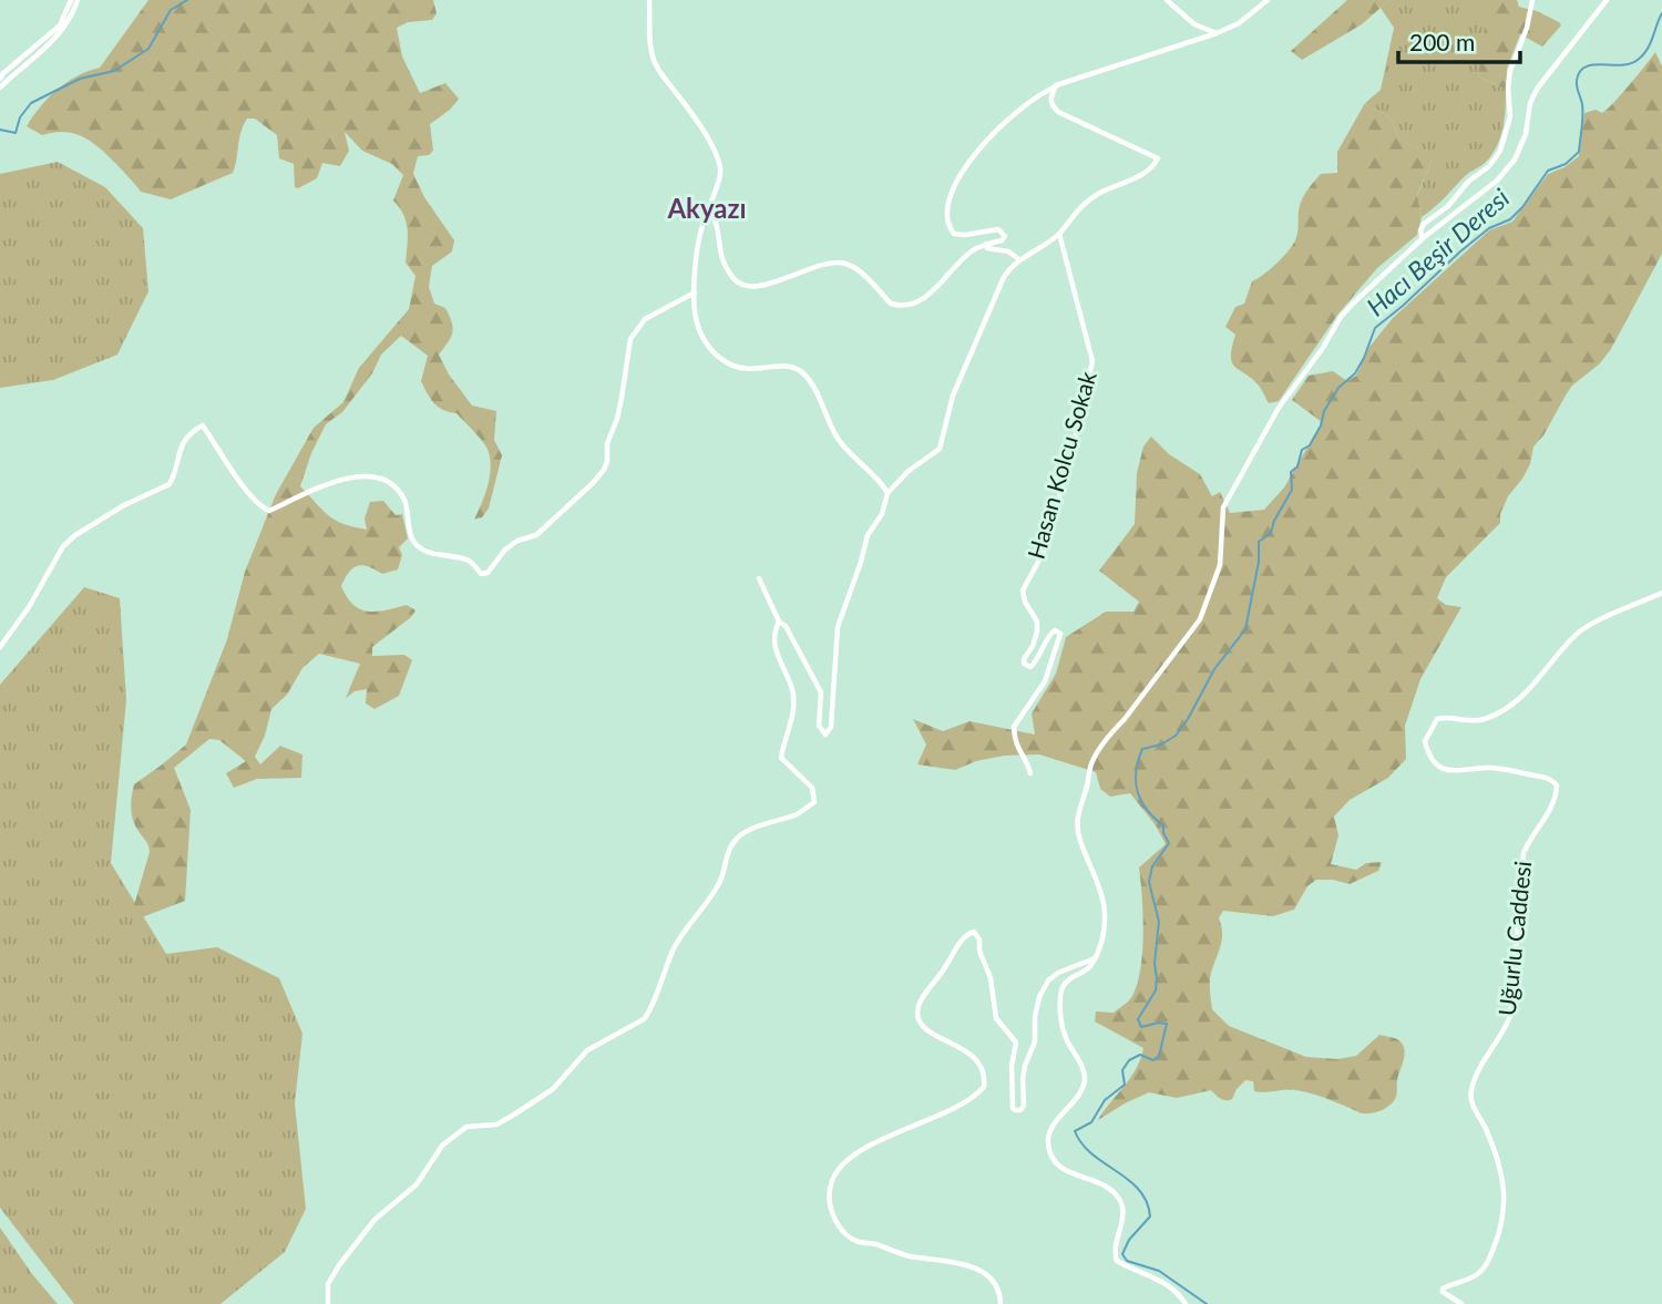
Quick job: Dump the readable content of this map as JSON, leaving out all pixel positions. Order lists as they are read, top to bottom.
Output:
{
  "streets": {
    "street": ["Hasan Kolcu Sokak", "Uğurlu Caddesi"]
  },
  "districts": ["Akyazı"],
  "water": ["Hacı Beşir Deresi"],
  "scale_bar": "200 m"
}
